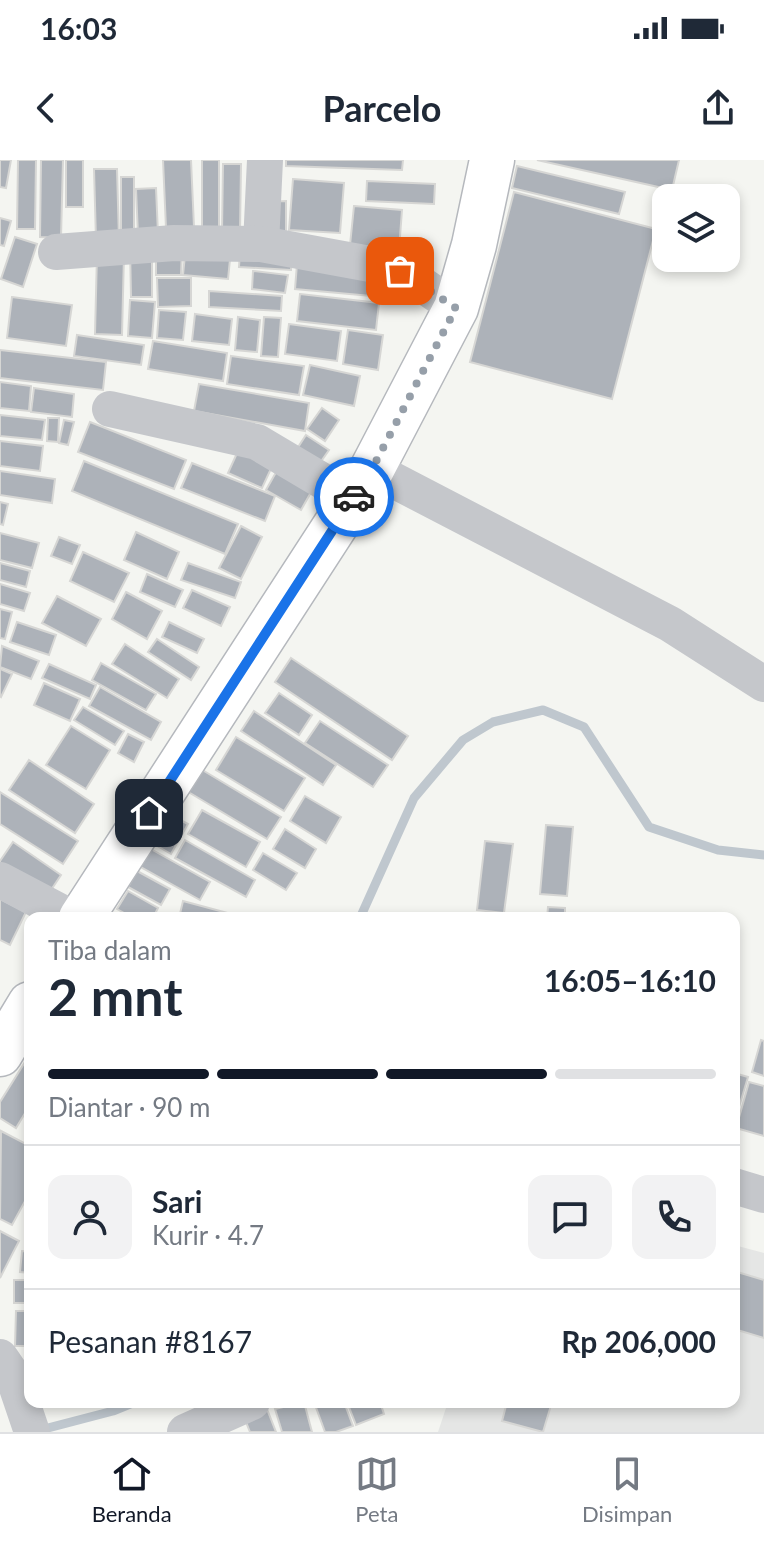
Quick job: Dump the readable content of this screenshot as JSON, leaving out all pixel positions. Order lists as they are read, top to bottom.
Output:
{
  "page": {
    "status": "16:03",
    "header": "Parcelo",
    "heading": ["2 mnt", "Tiba dalam", "16:05–16:10"],
    "panel": [
      "Sari",
      "Kurir · 4.7",
      "Pesanan #8167",
      "Rp 206,000"
    ],
    "bar": "Diantar · 90 m",
    "tabs": ["Beranda", "Peta", "Disimpan"]
  }
}
